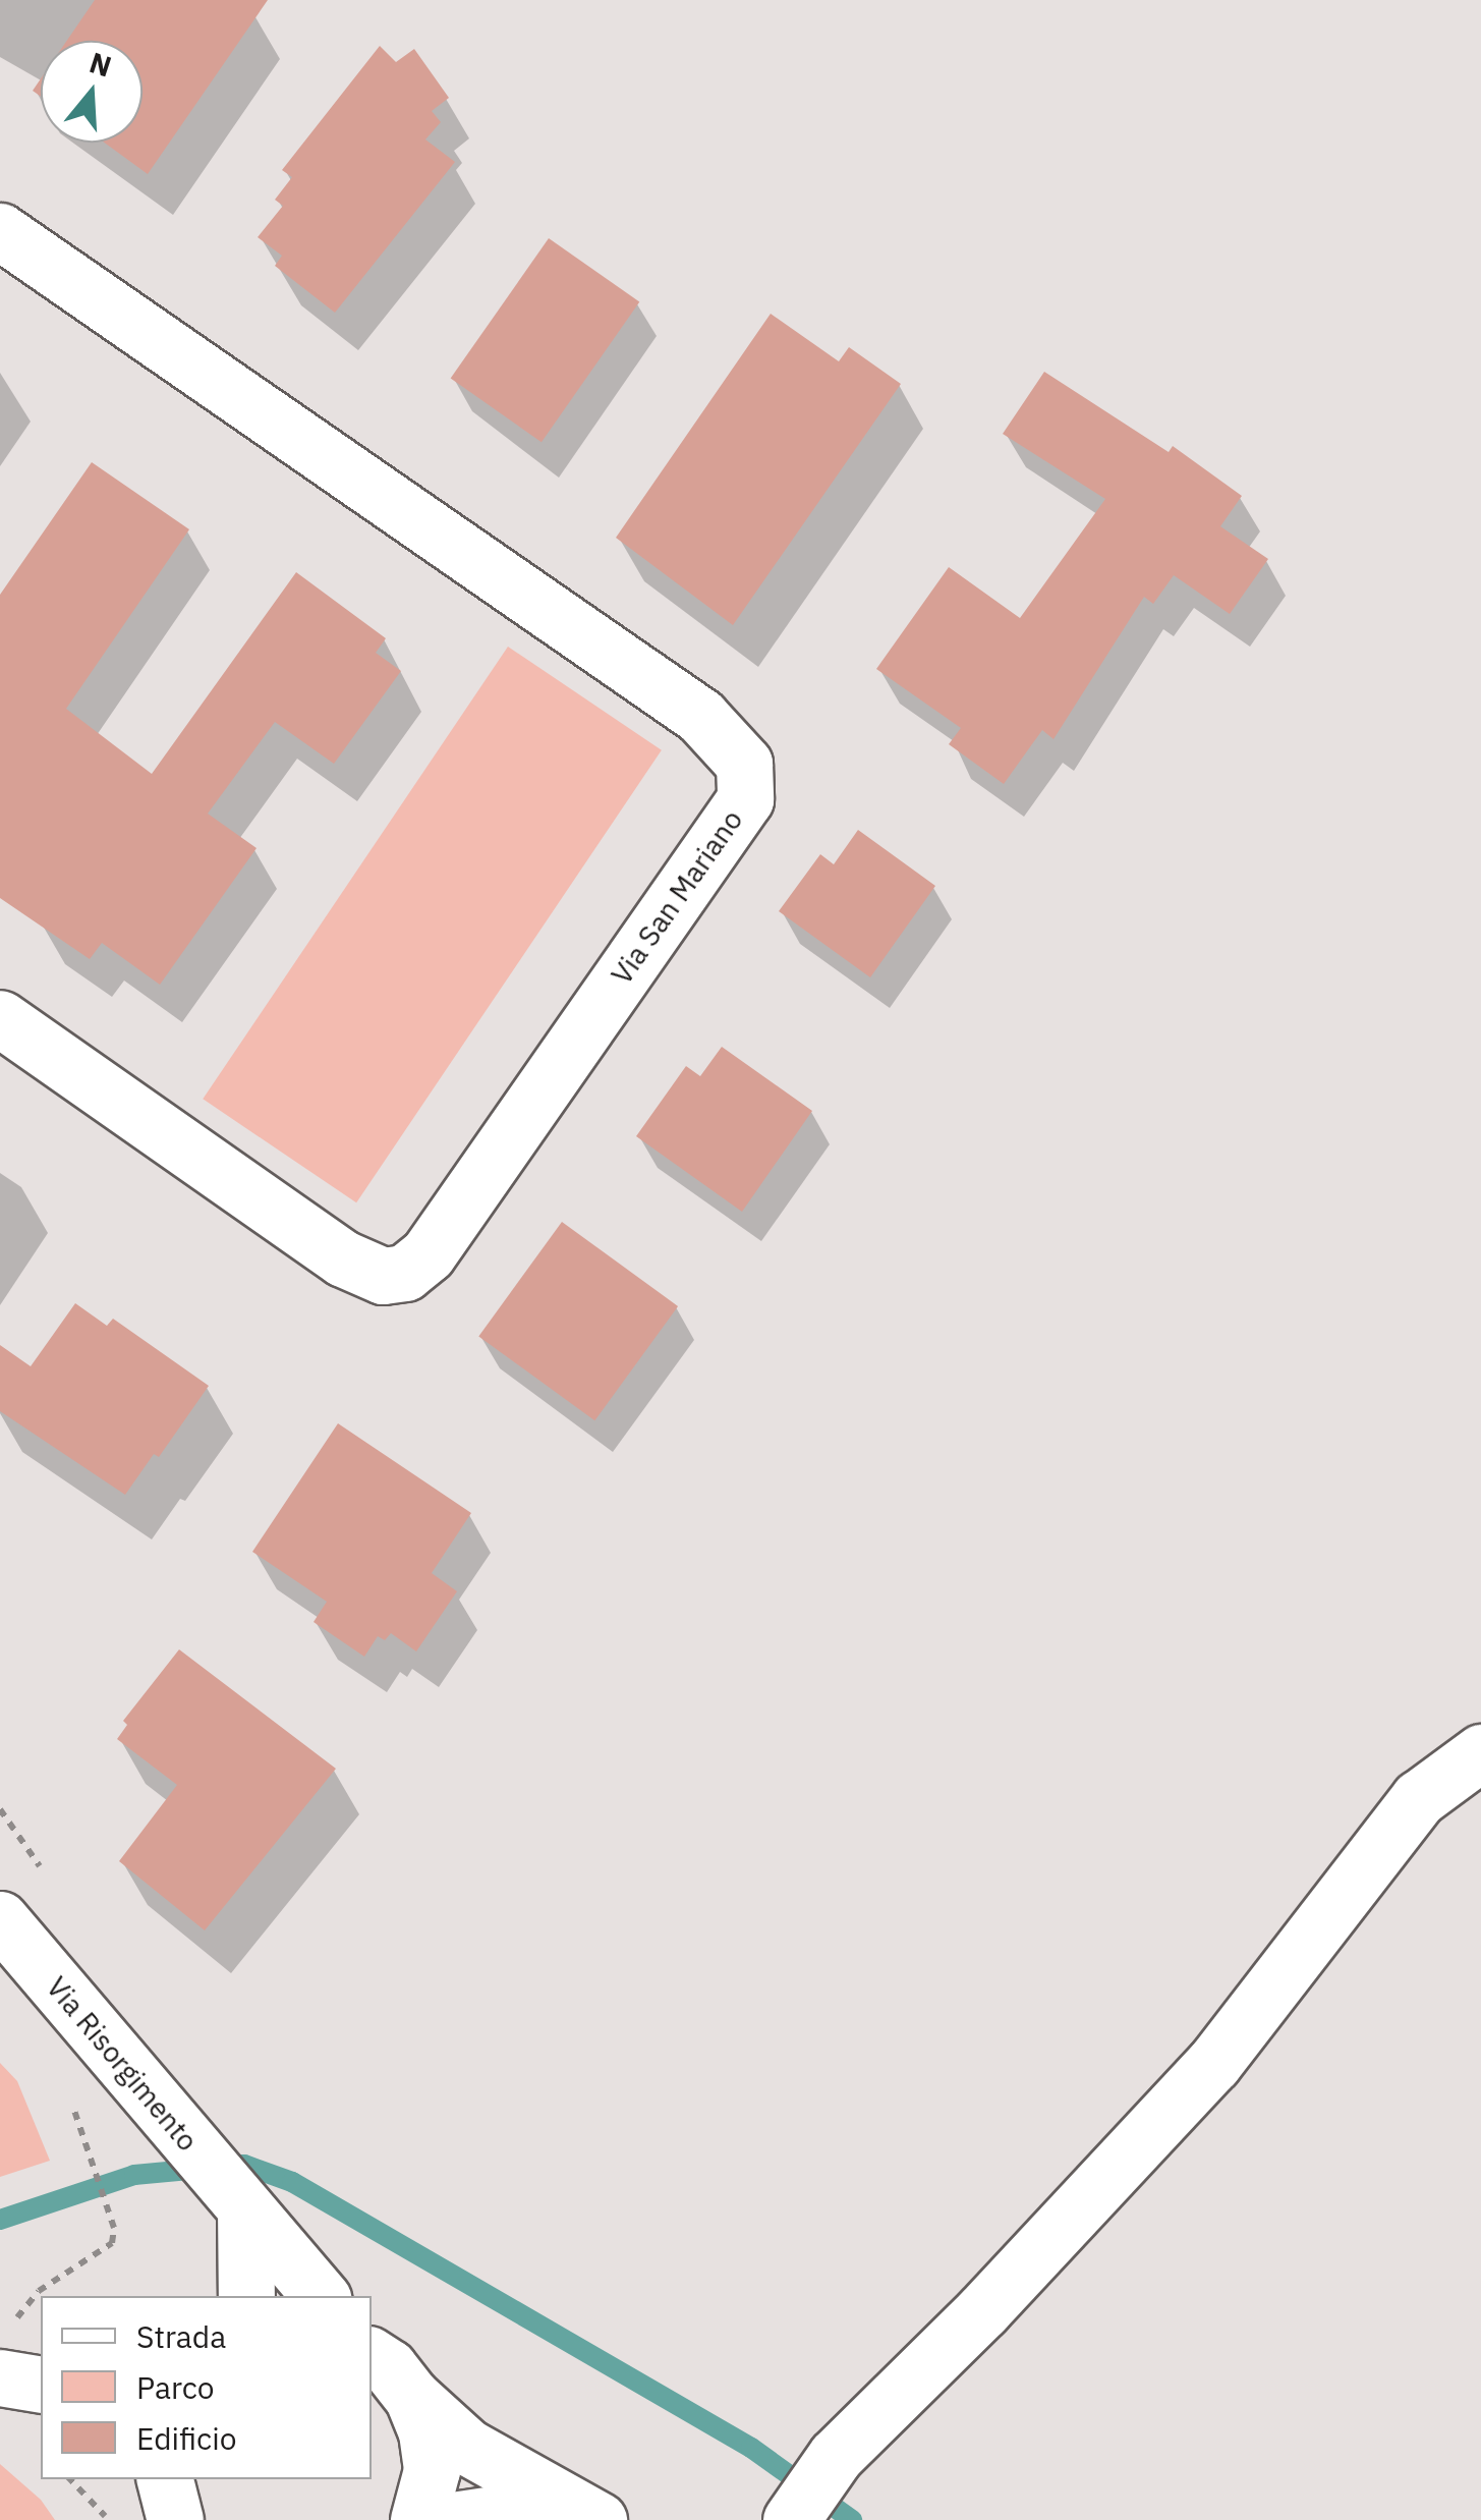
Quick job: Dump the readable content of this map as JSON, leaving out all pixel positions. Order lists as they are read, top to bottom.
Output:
{
  "streets": {
    "street": ["Via San Mariano", "Via Risorgimento"]
  },
  "legend": ["Strada", "Parco", "Edificio"],
  "north": "top"
}
